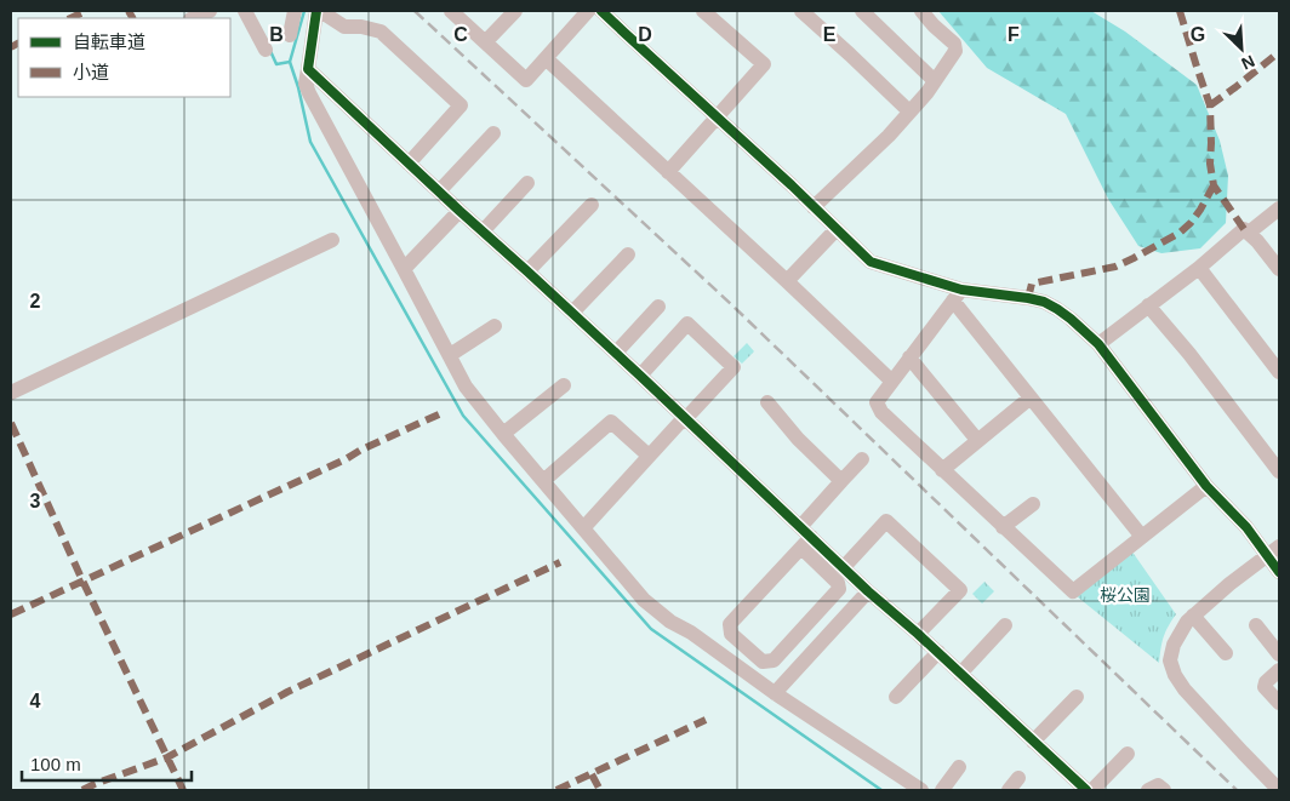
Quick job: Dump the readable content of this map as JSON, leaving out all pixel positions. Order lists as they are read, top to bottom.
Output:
{
  "parks": ["桜公園"],
  "legend": ["自転車道", "小道"],
  "scale_bar": "100 m",
  "north": "bottom right",
  "grid": {
    "columns": [
      "B",
      "C",
      "D",
      "E",
      "F",
      "G"
    ],
    "rows": ["2", "3", "4"]
  }
}
